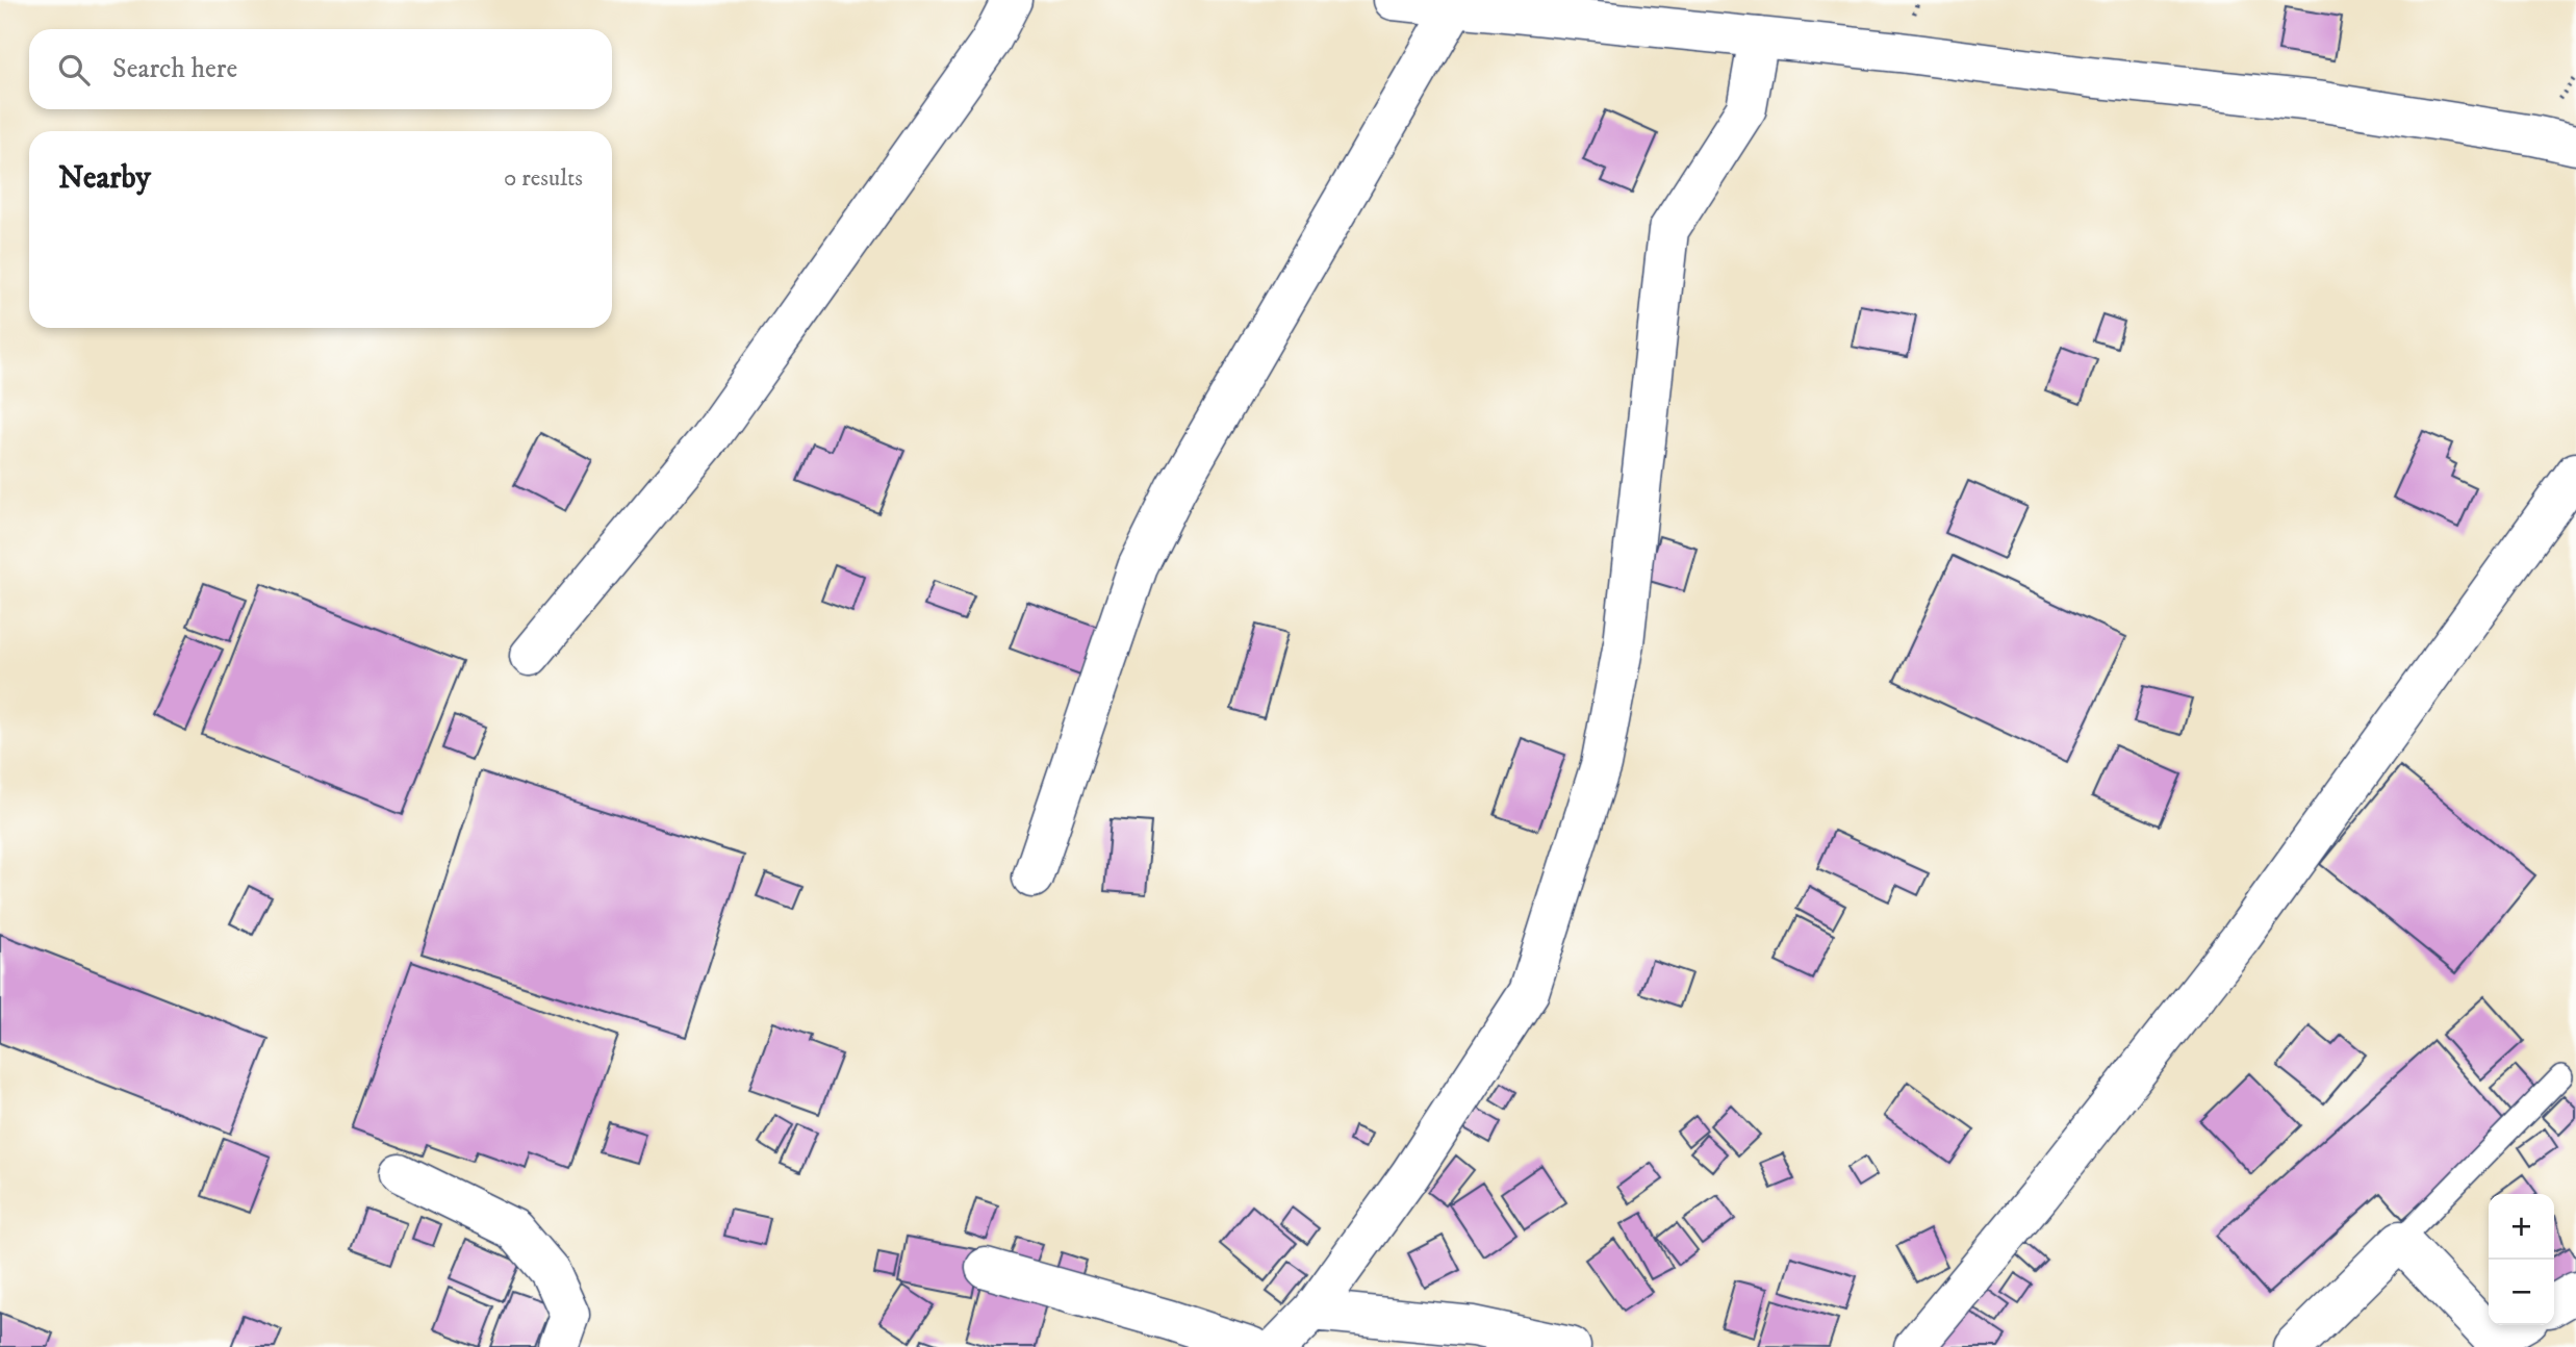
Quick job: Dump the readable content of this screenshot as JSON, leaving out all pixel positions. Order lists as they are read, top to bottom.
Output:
{
  "page": {
    "search": "Search here",
    "heading": ["Nearby", "0 results"],
    "map_buttons": ["+", "−"]
  }
}
